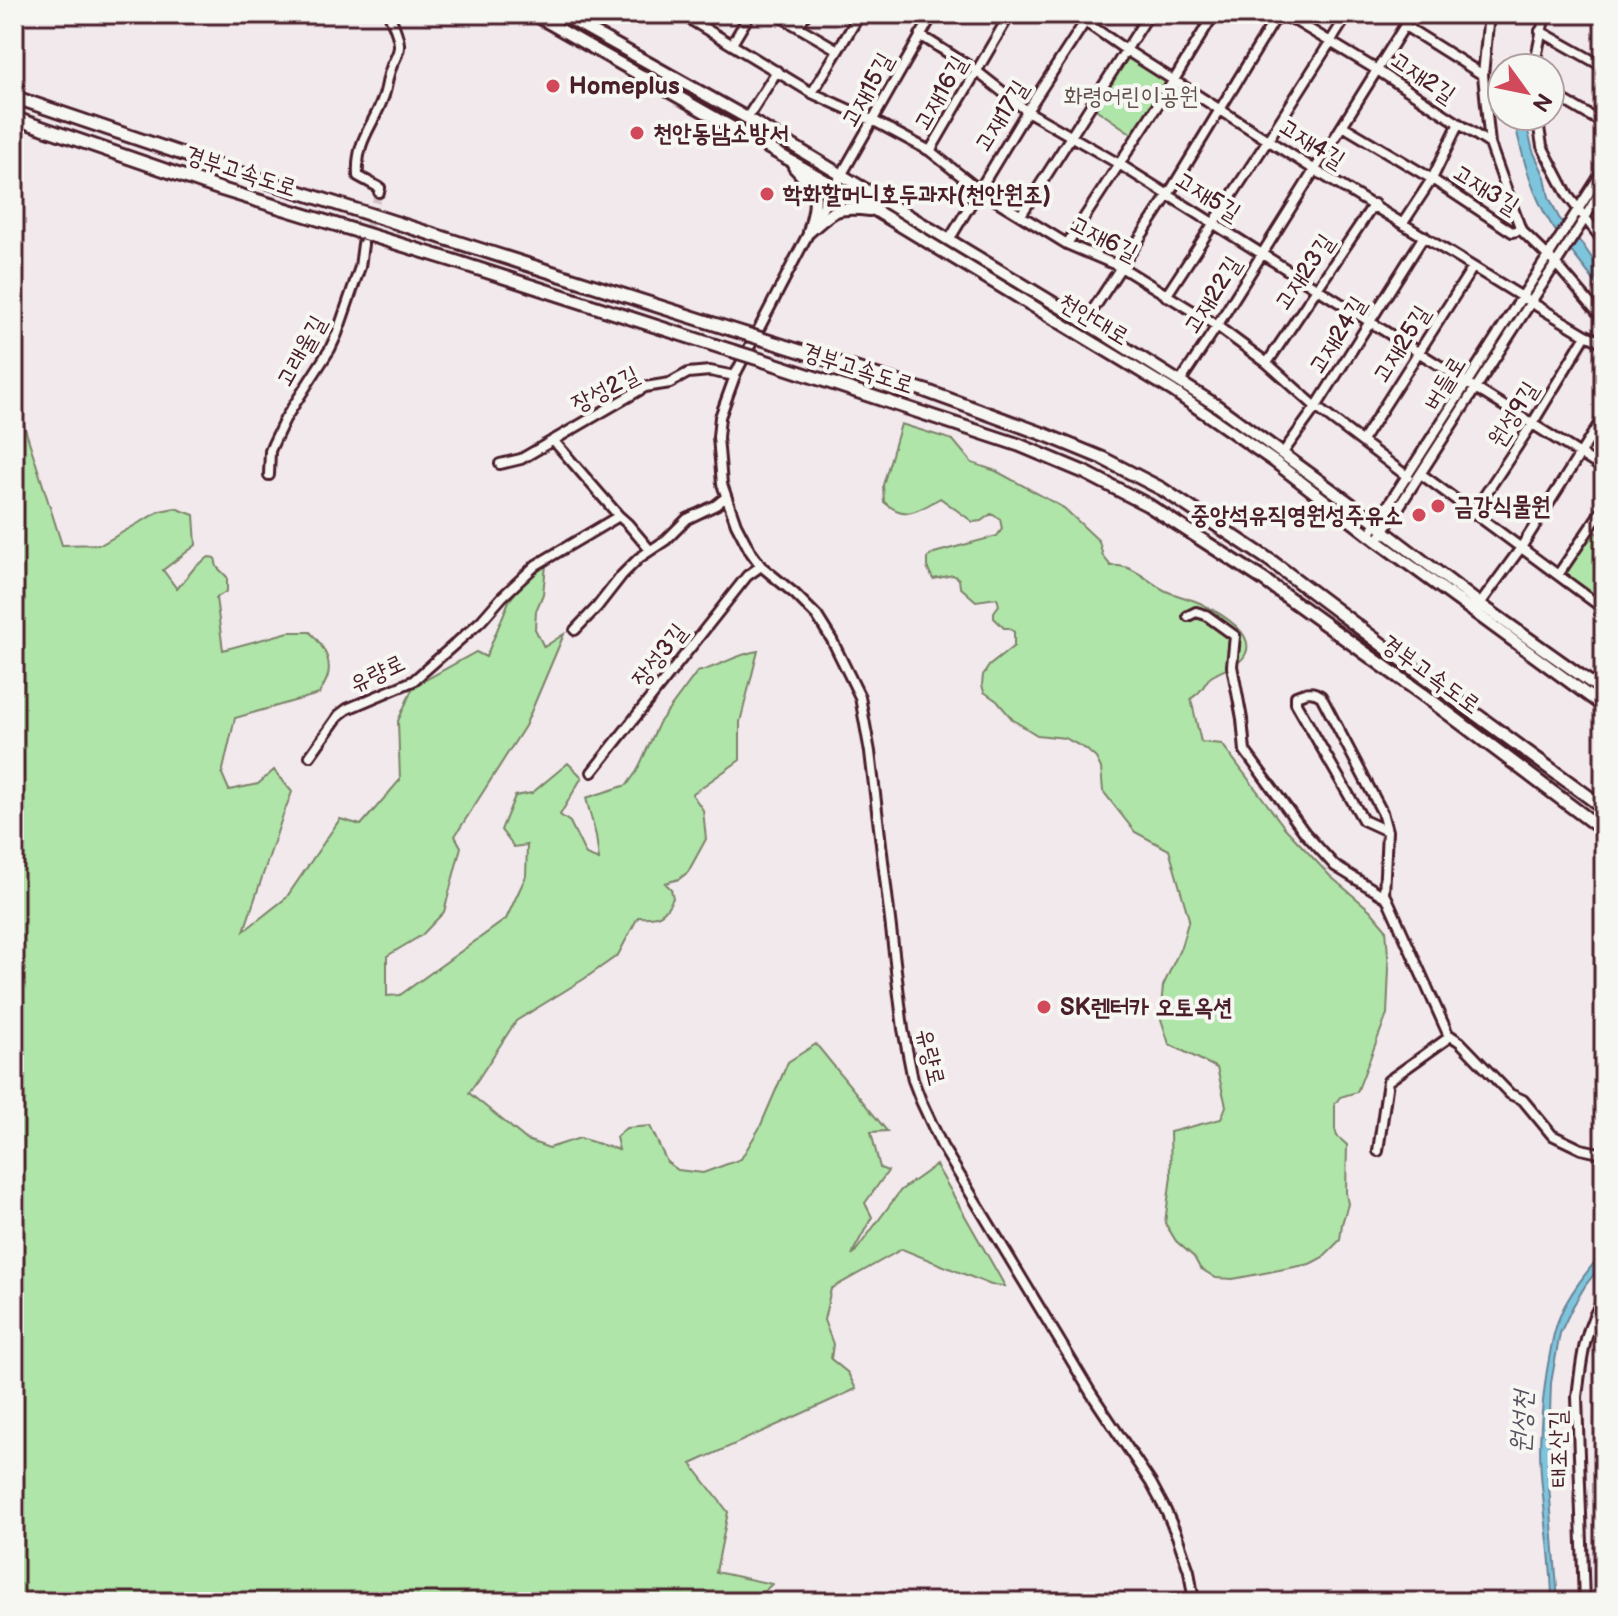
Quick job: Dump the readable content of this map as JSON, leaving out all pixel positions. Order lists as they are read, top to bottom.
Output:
{
  "streets": {
    "highway": ["경부고속도로"],
    "main road": ["천안대로"],
    "street": [
      "고재2길",
      "고재15길",
      "고재16길",
      "고재17길",
      "고재4길",
      "고재3길",
      "고재5길",
      "고재6길",
      "고재23길",
      "고재22길",
      "고재24길",
      "고재25길",
      "고래울길",
      "버들로",
      "장성2길",
      "원성9길",
      "장성3길",
      "유량로",
      "태조산길"
    ]
  },
  "crossings": [
    ["고재2길", "고재3길"],
    ["고재2길", "고재22길"],
    ["고재15길", "고재5길"],
    ["고재15길", "고재6길"],
    ["고재15길", "천안대로"],
    ["고재15길", "유량로"],
    ["고재16길", "고재5길"],
    ["고재16길", "고재6길"],
    ["고재17길", "고재4길"],
    ["고재17길", "고재5길"],
    ["고재17길", "고재6길"],
    ["고재17길", "천안대로"],
    ["고재4길", "고재3길"],
    ["고재4길", "고재23길"],
    ["고재4길", "고재22길"],
    ["고재4길", "고재24길"],
    ["고재4길", "고재25길"],
    ["고재4길", "버들로"],
    ["고재4길", "원성9길"],
    ["고재3길", "고재22길"],
    ["고재5길", "고재23길"],
    ["고재5길", "고재22길"],
    ["고재5길", "고재24길"],
    ["고재5길", "고재25길"],
    ["고재5길", "버들로"],
    ["고재5길", "원성9길"],
    ["고재6길", "고재23길"],
    ["고재6길", "고재22길"],
    ["고재6길", "고재24길"],
    ["고재6길", "고재25길"],
    ["고재6길", "버들로"],
    ["고재22길", "천안대로"],
    ["천안대로", "고재24길"],
    ["천안대로", "버들로"],
    ["천안대로", "유량로"],
    ["장성2길", "유량로"],
    ["장성3길", "유량로"]
  ],
  "water": ["원성천"],
  "parks": ["화령어린이공원"],
  "places": [
    "Homeplus",
    "천안동남소방서",
    "학화할머니호두과자(천안원조)",
    "금강식물원",
    "중앙석유직영원성주유소",
    "SK렌터카 오토옥션"
  ],
  "north": "bottom right"
}
